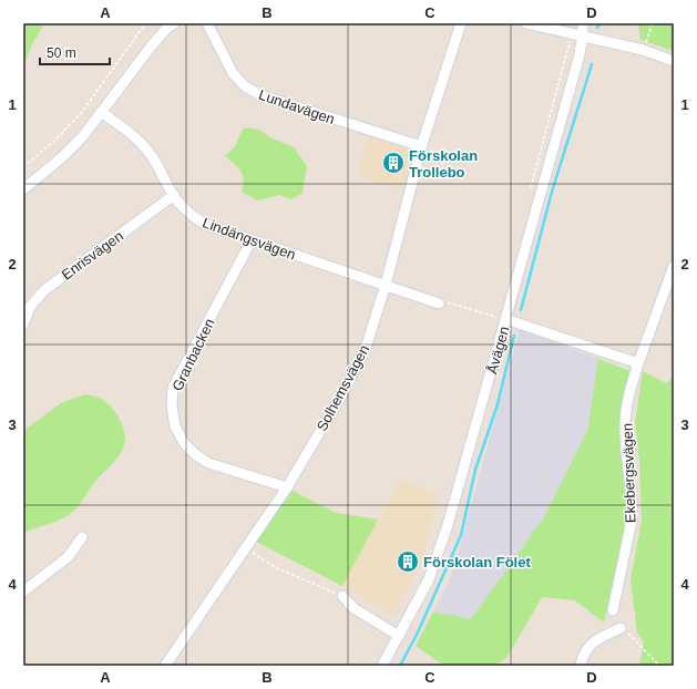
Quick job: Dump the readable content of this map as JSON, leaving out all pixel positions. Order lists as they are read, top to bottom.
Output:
{
  "streets": {
    "street": [
      "Lundavägen",
      "Lindängsvägen",
      "Enrisvägen",
      "Åvägen",
      "Granbacken",
      "Solhemsvägen",
      "Ekebergsvägen"
    ]
  },
  "crossings": [
    ["Lundavägen", "Solhemsvägen"],
    ["Lindängsvägen", "Enrisvägen"],
    ["Lindängsvägen", "Granbacken"],
    ["Lindängsvägen", "Solhemsvägen"],
    ["Granbacken", "Solhemsvägen"]
  ],
  "places": {
    "building": ["Förskolan Trollebo", "Förskolan Fölet"]
  },
  "scale_bar": "50 m",
  "grid": {
    "columns": [
      "A",
      "B",
      "C",
      "D"
    ],
    "rows": [
      "1",
      "2",
      "3",
      "4"
    ]
  }
}
